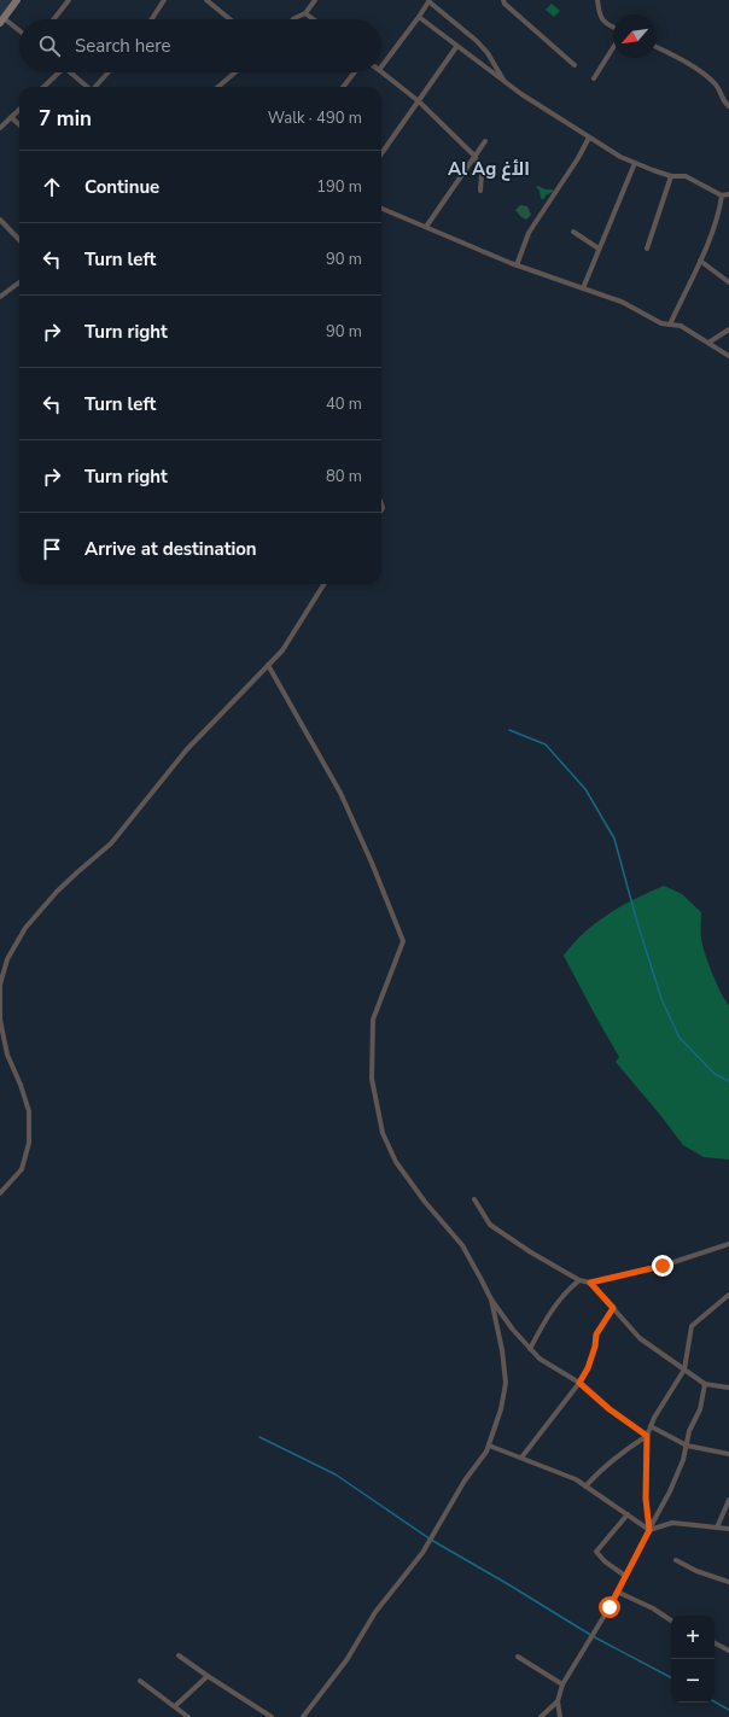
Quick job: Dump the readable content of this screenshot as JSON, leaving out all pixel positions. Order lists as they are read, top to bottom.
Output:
{
  "districts": ["Al Ag الأغ"],
  "north": "bottom left",
  "page": {
    "search": "Search here",
    "heading": ["7 min", "Walk · 490 m"],
    "list": [
      ["Continue", "190 m"],
      ["Turn left", "90 m"],
      ["Turn right", "90 m"],
      ["Turn left", "40 m"],
      ["Turn right", "80 m"],
      "Arrive at destination"
    ],
    "map_buttons": ["+", "−"]
  }
}
